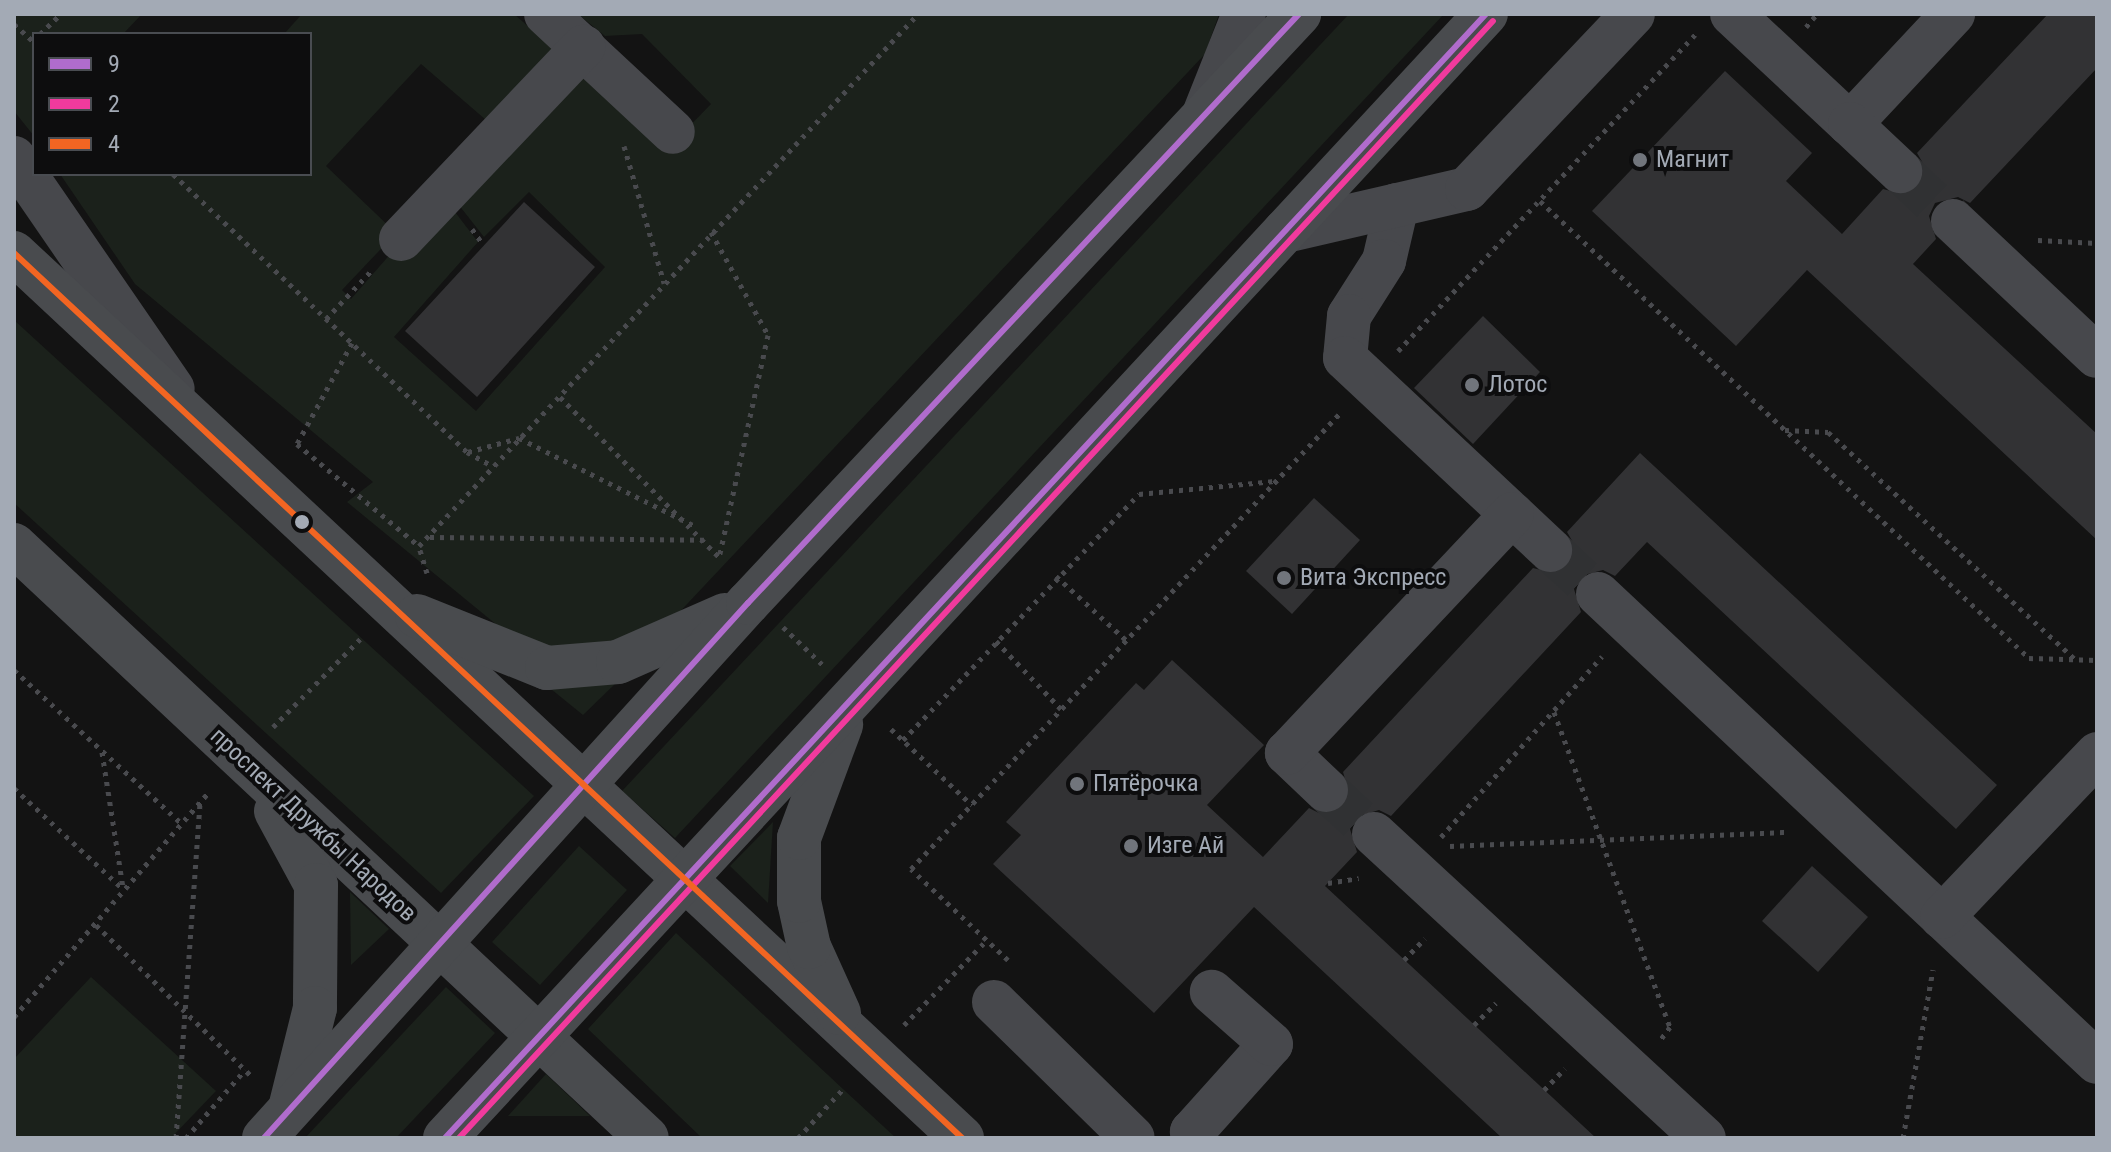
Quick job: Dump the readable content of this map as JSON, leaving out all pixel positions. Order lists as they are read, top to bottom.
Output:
{
  "streets": {
    "main road": ["проспект Дружбы Народов"]
  },
  "places": [
    "Магнит",
    "Лотос",
    "Вита Экспресс",
    "Пятёрочка",
    "Изге Ай"
  ],
  "lines": ["transit line 9", "transit line 2", "transit line 4"],
  "legend": ["9", "2", "4"]
}
